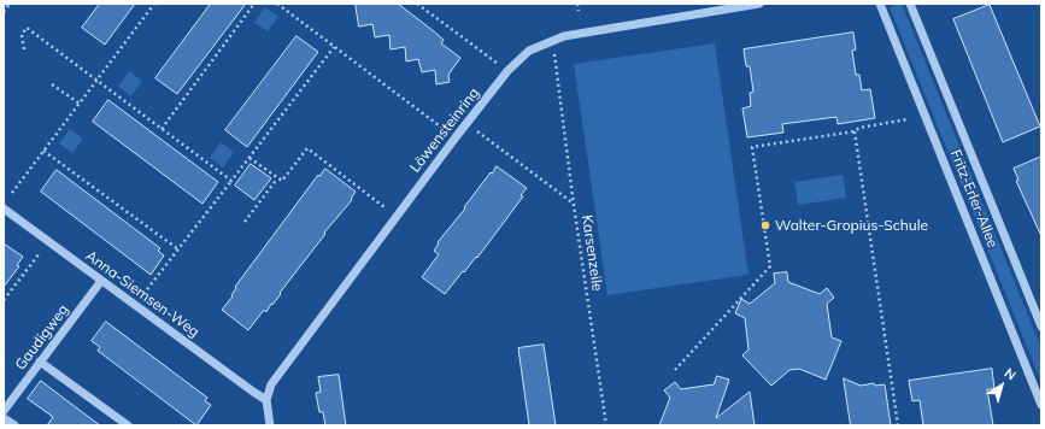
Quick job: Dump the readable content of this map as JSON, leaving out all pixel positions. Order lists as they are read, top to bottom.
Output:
{
  "streets": {
    "street": [
      "Löwensteinring",
      "Fritz-Erler-Allee",
      "Anna-Siemsen-Weg",
      "Gaudigweg"
    ],
    "path": ["Karsenzeile"]
  },
  "crossings": [
    ["Löwensteinring", "Anna-Siemsen-Weg"],
    ["Anna-Siemsen-Weg", "Gaudigweg"]
  ],
  "places": ["Walter-Gropius-Schule"],
  "north": "top right"
}
